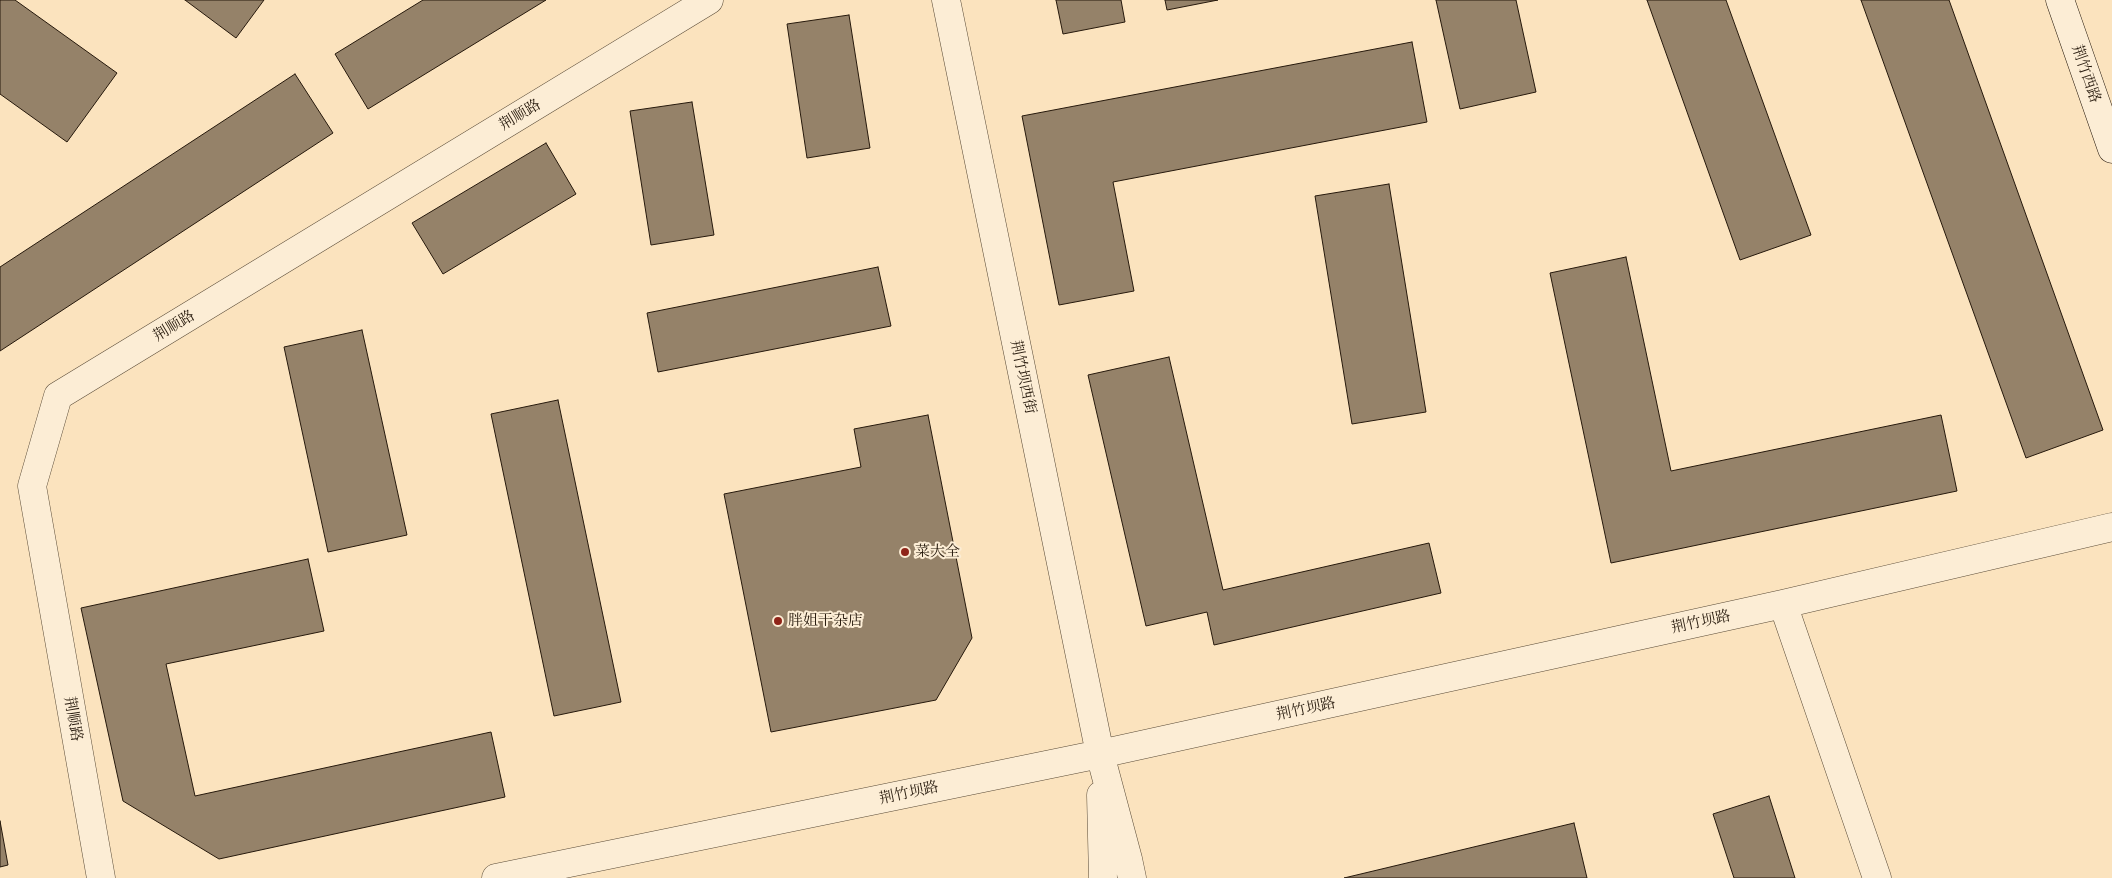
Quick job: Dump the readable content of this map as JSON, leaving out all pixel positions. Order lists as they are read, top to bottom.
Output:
{
  "streets": {
    "street": [
      "荆竹西路",
      "荆顺路",
      "荆竹坝西街",
      "荆竹坝路"
    ]
  },
  "crossings": [
    ["荆竹坝西街", "荆竹坝路"]
  ],
  "places": ["菜大全", "胖姐干杂店"]
}
